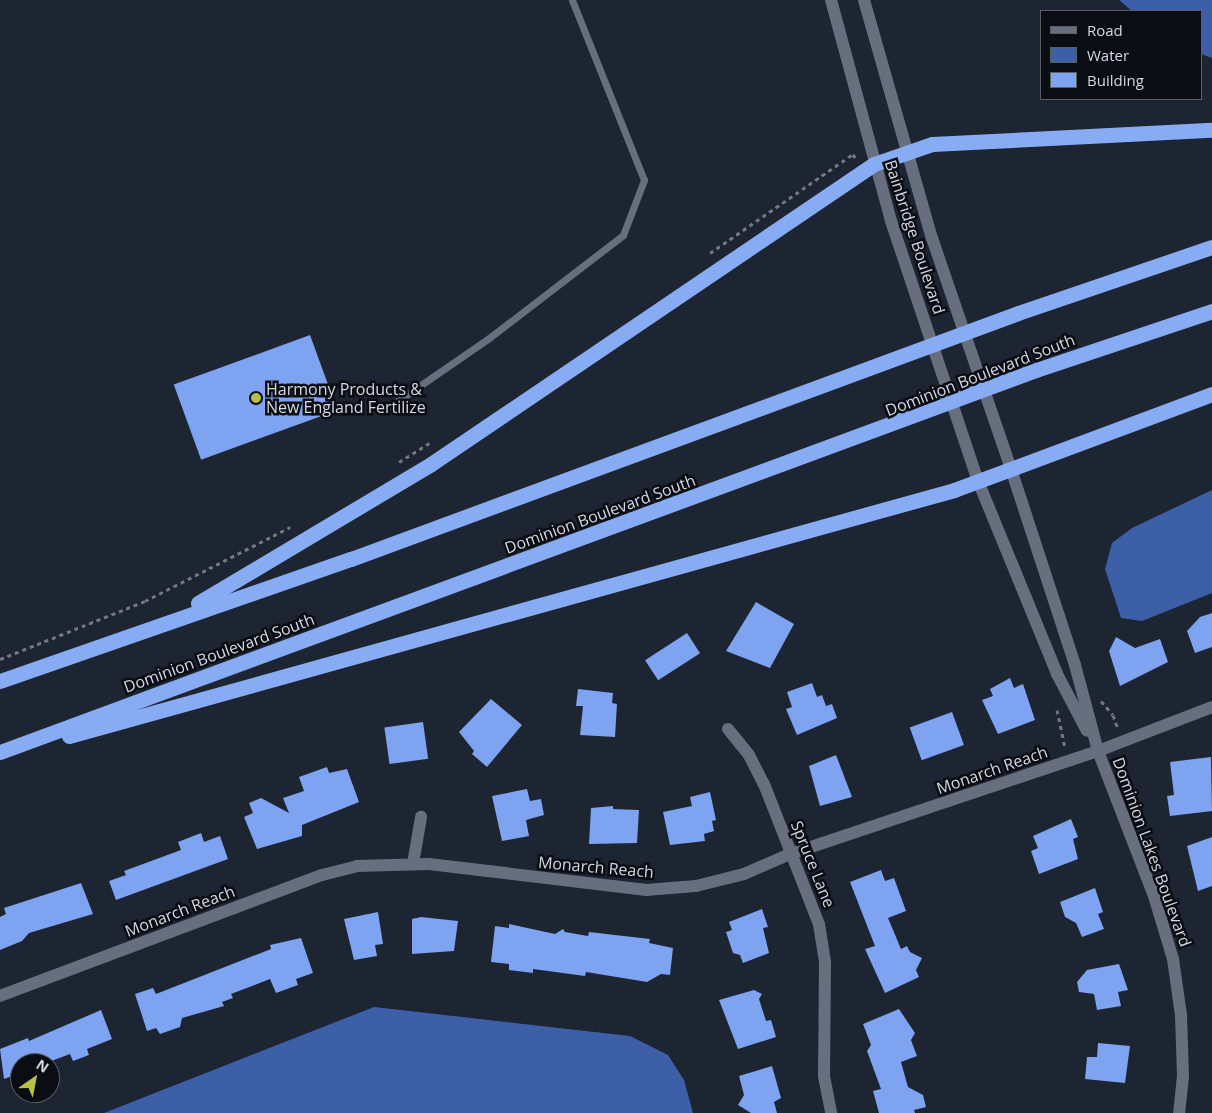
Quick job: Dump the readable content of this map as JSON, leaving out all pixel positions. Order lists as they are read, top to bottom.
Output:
{
  "streets": {
    "highway": ["Dominion Boulevard South"],
    "street": [
      "Bainbridge Boulevard",
      "Monarch Reach",
      "Dominion Lakes Boulevard",
      "Spruce Lane"
    ]
  },
  "crossings": [
    ["Bainbridge Boulevard", "Dominion Lakes Boulevard"],
    ["Monarch Reach", "Dominion Lakes Boulevard"],
    ["Monarch Reach", "Spruce Lane"]
  ],
  "places": ["Harmony Products & New England Fertilize"],
  "legend": ["Road", "Water", "Building"],
  "north": "top right"
}
